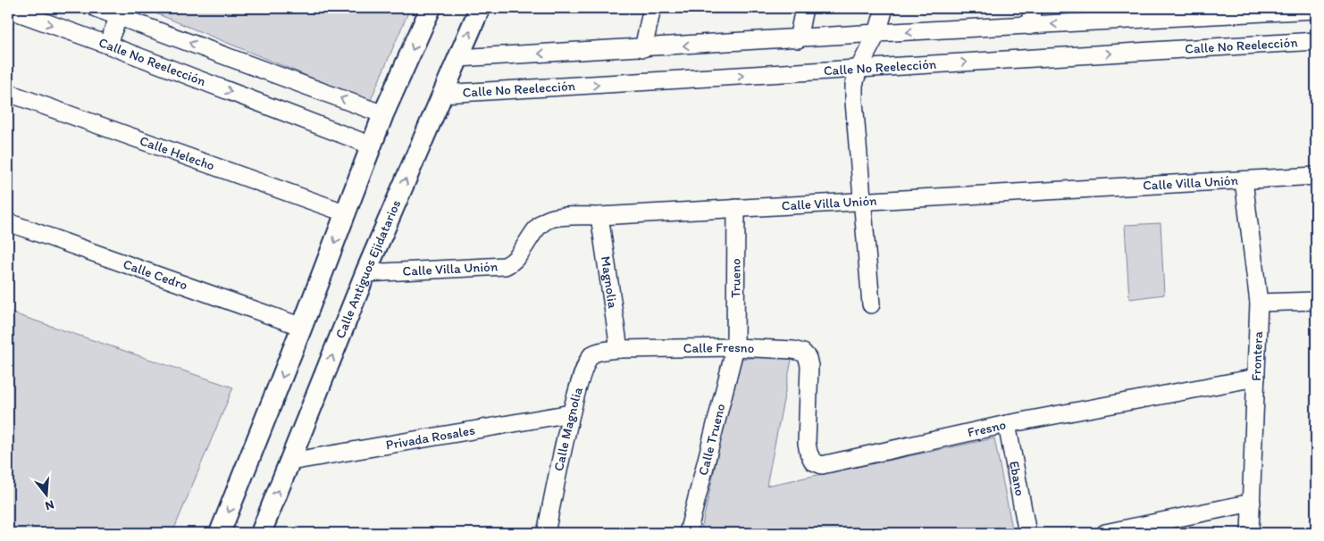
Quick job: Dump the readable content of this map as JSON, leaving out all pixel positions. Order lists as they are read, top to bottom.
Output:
{
  "streets": {
    "street": [
      "Calle No Reelección",
      "Calle Helecho",
      "Calle Villa Unión",
      "Calle Antiguos Ejidatarios",
      "Calle Cedro",
      "Trueno",
      "Magnolia",
      "Calle Fresno",
      "Frontera",
      "Fresno",
      "Calle Magnolia",
      "Privada Rosales",
      "Calle Trueno",
      "Ebano"
    ]
  },
  "crossings": [
    ["Calle No Reelección", "Calle Antiguos Ejidatarios"],
    ["Calle Villa Unión", "Calle Antiguos Ejidatarios"],
    ["Calle Villa Unión", "Trueno"],
    ["Calle Villa Unión", "Magnolia"],
    ["Calle Villa Unión", "Frontera"],
    ["Calle Antiguos Ejidatarios", "Privada Rosales"],
    ["Trueno", "Calle Fresno"],
    ["Trueno", "Calle Trueno"],
    ["Magnolia", "Calle Fresno"],
    ["Magnolia", "Calle Magnolia"],
    ["Calle Fresno", "Fresno"],
    ["Calle Fresno", "Calle Magnolia"],
    ["Calle Fresno", "Calle Trueno"],
    ["Frontera", "Fresno"],
    ["Fresno", "Ebano"],
    ["Calle Magnolia", "Privada Rosales"]
  ],
  "north": "bottom"
}
